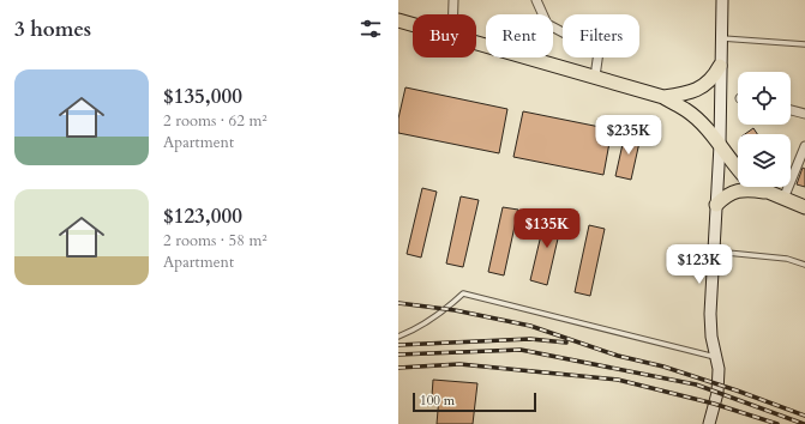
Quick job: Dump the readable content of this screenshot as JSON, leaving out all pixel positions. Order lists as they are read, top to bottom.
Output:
{
  "scale_bar": "100 m",
  "page": {
    "heading": "3 homes",
    "chip": ["Buy", "Rent", "Filters"],
    "list": [
      {
        "name": "$135,000",
        "note": "2 rooms · 62 m² · Apartment"
      },
      {
        "name": "$123,000",
        "note": "2 rooms · 58 m² · Apartment"
      }
    ],
    "price": ["$235K", "$135K", "$123K"],
    "scale": "100 m"
  }
}
